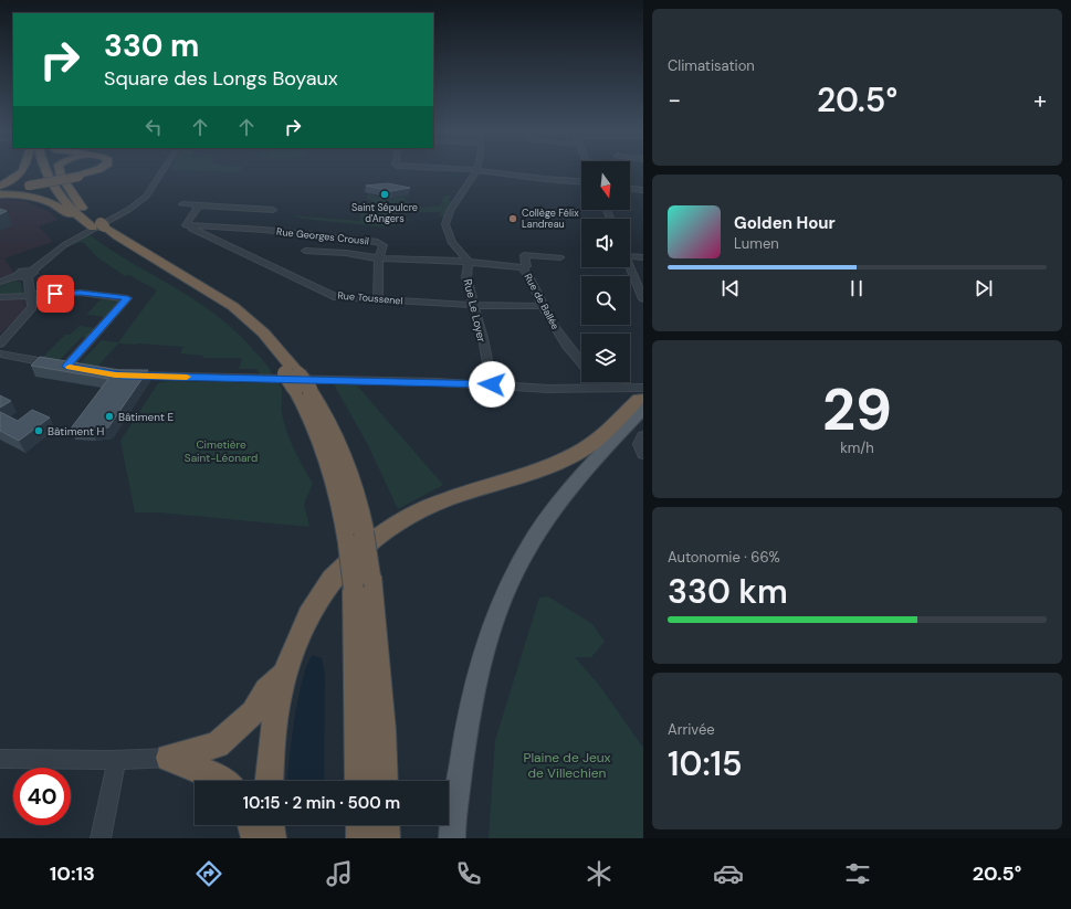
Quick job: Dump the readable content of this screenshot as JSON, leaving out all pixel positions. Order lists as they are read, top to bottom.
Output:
{
  "streets": {
    "street": [
      "Rue Georges Crousil",
      "Rue Toussenel",
      "Rue de Ballée",
      "Rue Le Loyer"
    ]
  },
  "crossings": [
    ["Rue Georges Crousil", "Rue Toussenel"],
    ["Rue Georges Crousil", "Rue de Ballée"],
    ["Rue Georges Crousil", "Rue Le Loyer"],
    ["Rue Toussenel", "Rue de Ballée"],
    ["Rue Toussenel", "Rue Le Loyer"],
    ["Rue de Ballée", "Rue Le Loyer"]
  ],
  "parks": ["Cimetière Saint-Léonard", "Plaine de Jeux de Villechien"],
  "places": [
    "Saint Sépulcre d'Angers",
    "Collège Félix Landreau",
    "Bâtiment E",
    "Bâtiment H"
  ],
  "north": "bottom",
  "page": {
    "tile": [
      "Climatisation",
      ["29", "km/h"],
      ["Autonomie · 66%", "330 km"],
      ["Arrivée", "10:15"]
    ],
    "turn": ["330 m", "Square des Longs Boyaux"],
    "heat": ["−", "20.5°", "+"],
    "song": ["Golden Hour", "Lumen"],
    "limit": "40",
    "trip": "10:15 · 2 min · 500 m",
    "tabs": ["10:13", "20.5°"]
  }
}
